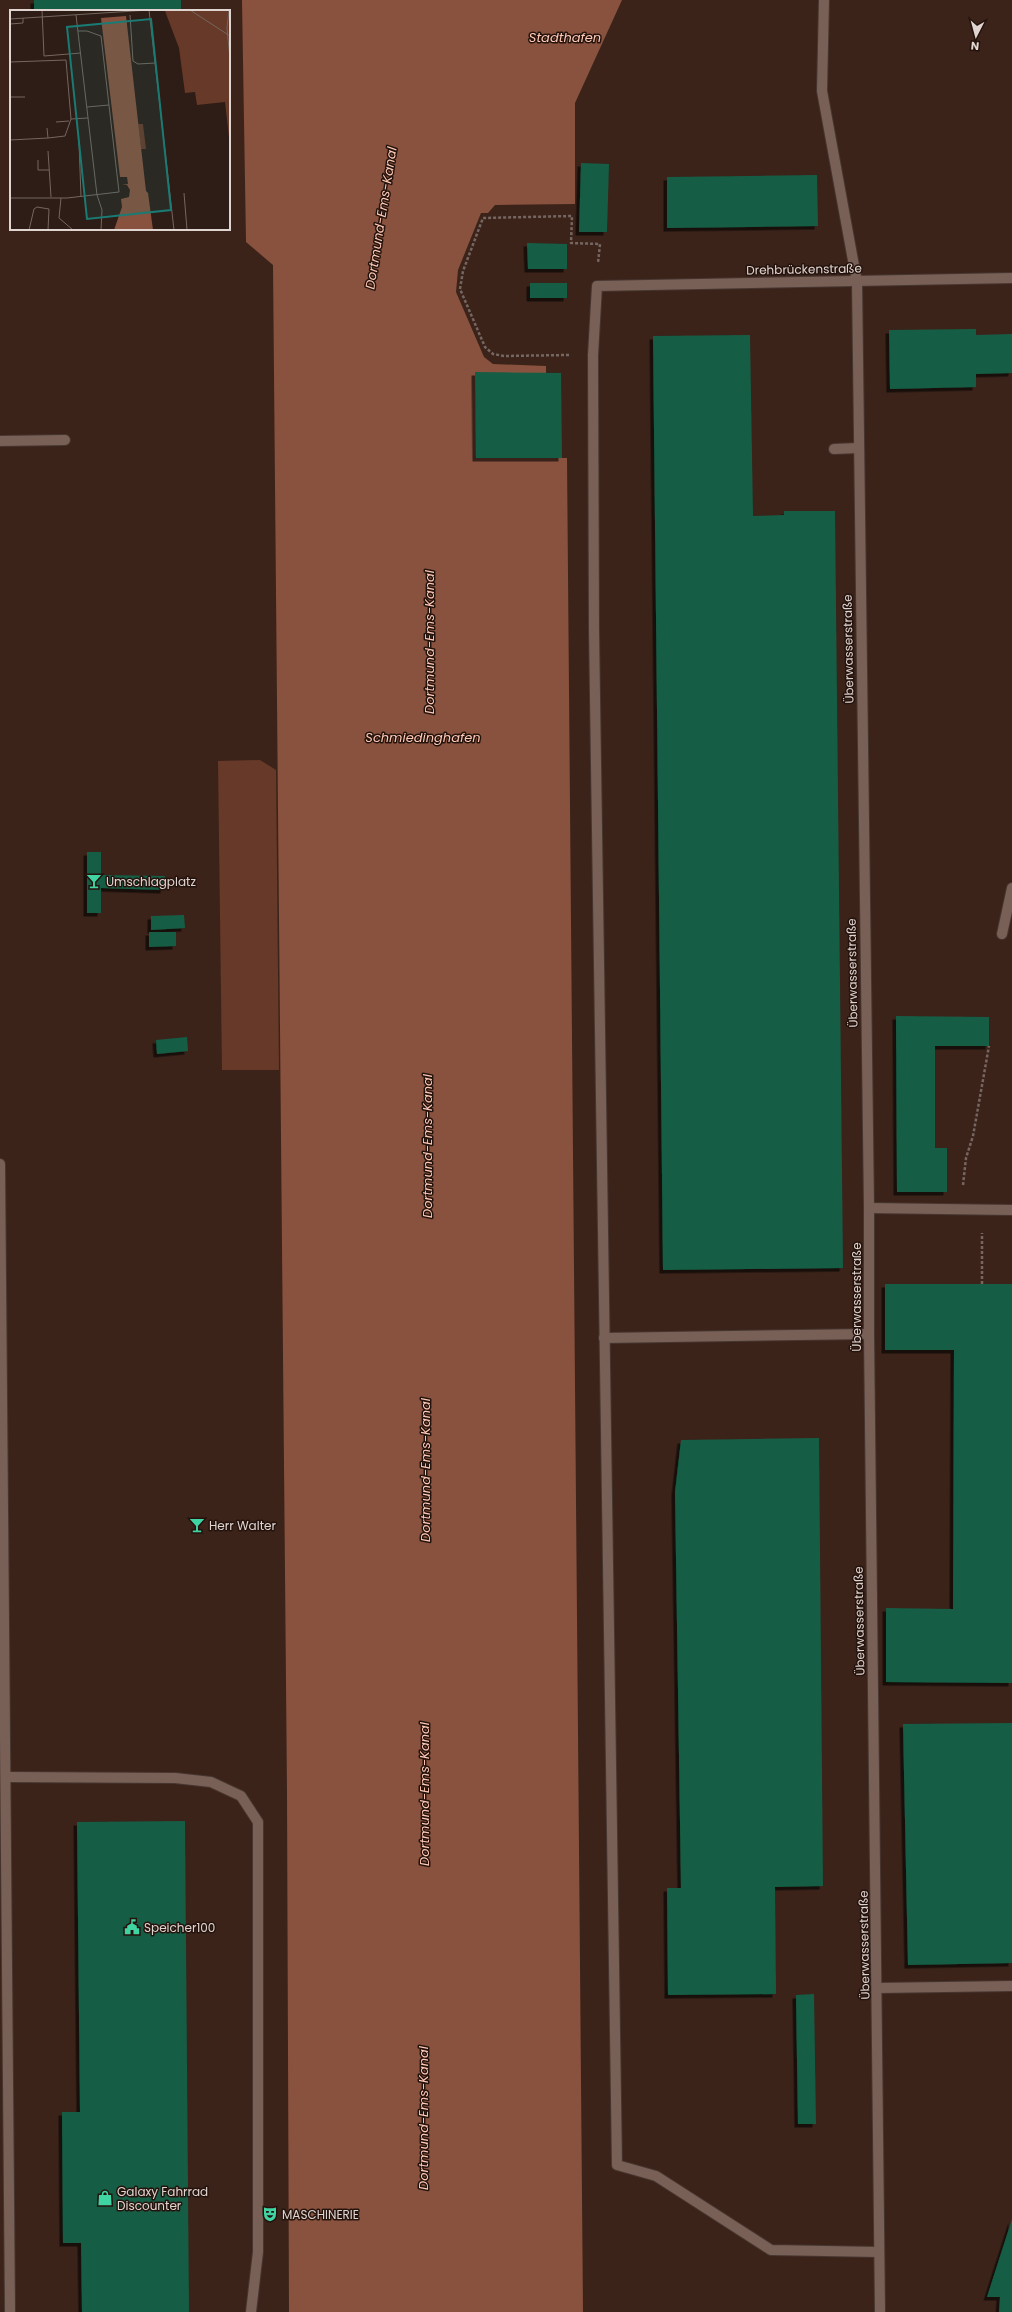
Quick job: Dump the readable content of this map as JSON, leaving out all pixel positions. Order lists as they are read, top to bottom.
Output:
{
  "streets": {
    "street": ["Drehbrückenstraße", "Überwasserstraße"]
  },
  "crossings": [
    ["Drehbrückenstraße", "Überwasserstraße"]
  ],
  "water": ["Stadthafen", "Dortmund-Ems-Kanal", "Schmiedinghafen"],
  "places": {
    "bar": ["Umschlagplatz", "Herr Walter"],
    "public building": ["Speicher100"],
    "shop": ["Galaxy Fahrrad Discounter"],
    "theatre": ["MASCHINERIE"]
  },
  "north": "bottom"
}
